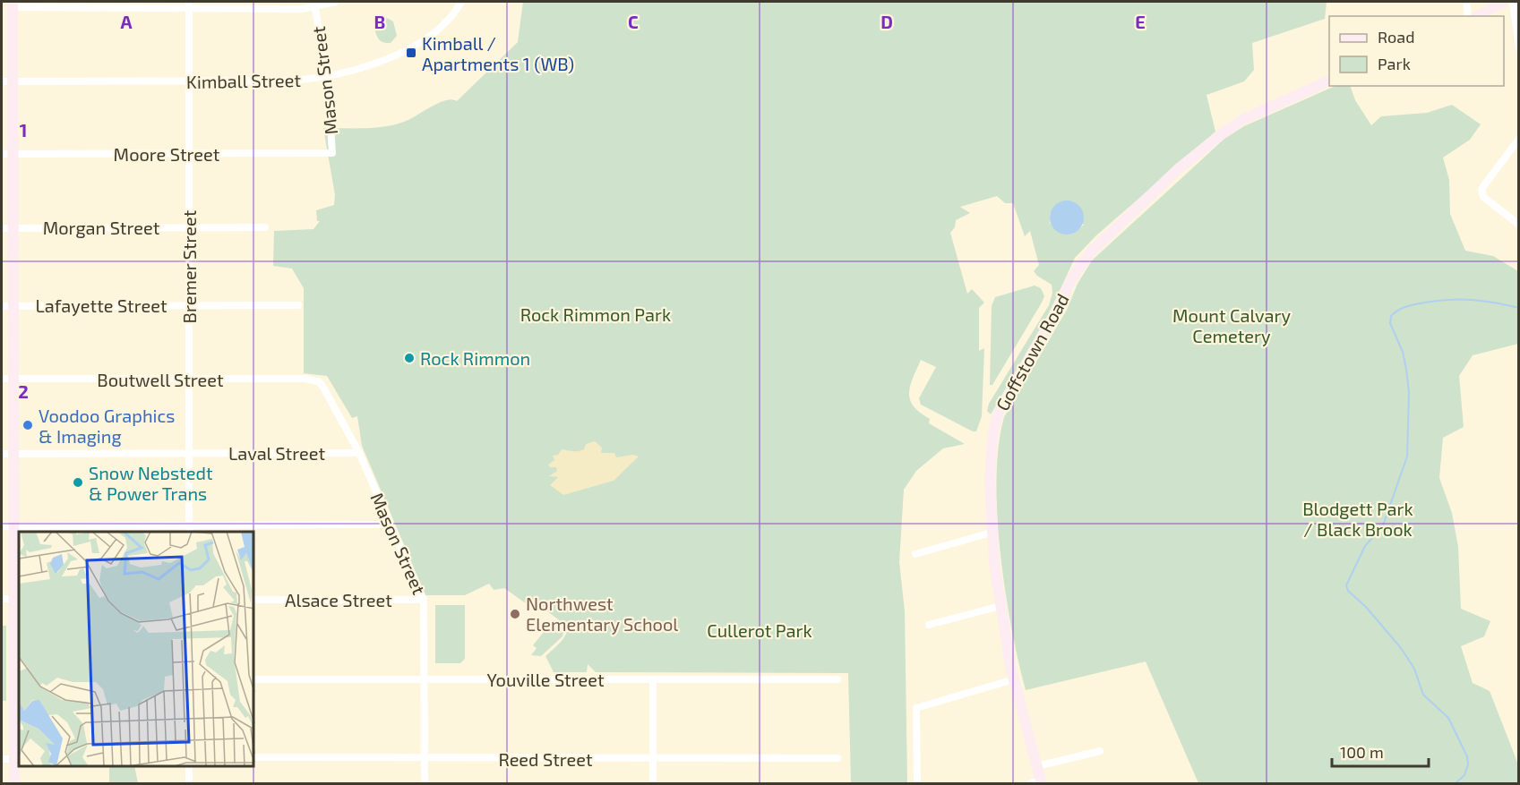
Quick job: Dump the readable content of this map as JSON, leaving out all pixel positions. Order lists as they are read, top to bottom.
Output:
{
  "streets": {
    "main road": ["Goffstown Road"],
    "street": [
      "Kimball Street",
      "Mason Street",
      "Moore Street",
      "Morgan Street",
      "Bremer Street",
      "Lafayette Street",
      "Boutwell Street",
      "Laval Street",
      "Alsace Street",
      "Youville Street",
      "Reed Street"
    ]
  },
  "crossings": [
    ["Kimball Street", "Mason Street"],
    ["Kimball Street", "Bremer Street"],
    ["Mason Street", "Moore Street"],
    ["Mason Street", "Boutwell Street"],
    ["Mason Street", "Laval Street"],
    ["Mason Street", "Alsace Street"],
    ["Mason Street", "Youville Street"],
    ["Mason Street", "Reed Street"],
    ["Moore Street", "Bremer Street"],
    ["Morgan Street", "Bremer Street"],
    ["Bremer Street", "Lafayette Street"],
    ["Bremer Street", "Boutwell Street"],
    ["Bremer Street", "Laval Street"]
  ],
  "parks": [
    "Rock Rimmon Park",
    "Mount Calvary Cemetery",
    "Blodgett Park / Black Brook",
    "Cullerot Park"
  ],
  "places": {
    "transit": ["Kimball / Apartments 1 (WB)"],
    "other": [
      "Rock Rimmon",
      "Voodoo Graphics & Imaging",
      "Snow Nebstedt & Power Trans",
      "Northwest Elementary School"
    ]
  },
  "legend": ["Road", "Park"],
  "scale_bar": "100 m",
  "grid": {
    "columns": [
      "A",
      "B",
      "C",
      "D",
      "E"
    ],
    "rows": ["1", "2"]
  }
}
